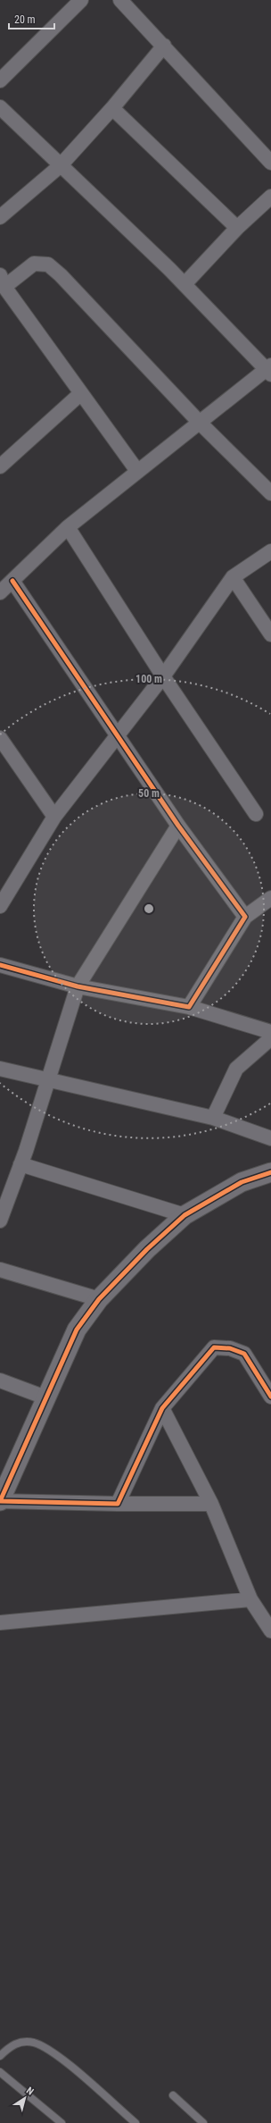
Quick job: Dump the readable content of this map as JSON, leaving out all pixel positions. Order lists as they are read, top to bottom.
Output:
{
  "scale_bar": "20 m",
  "north": "top right",
  "rings": ["100 m", "50 m"]
}
